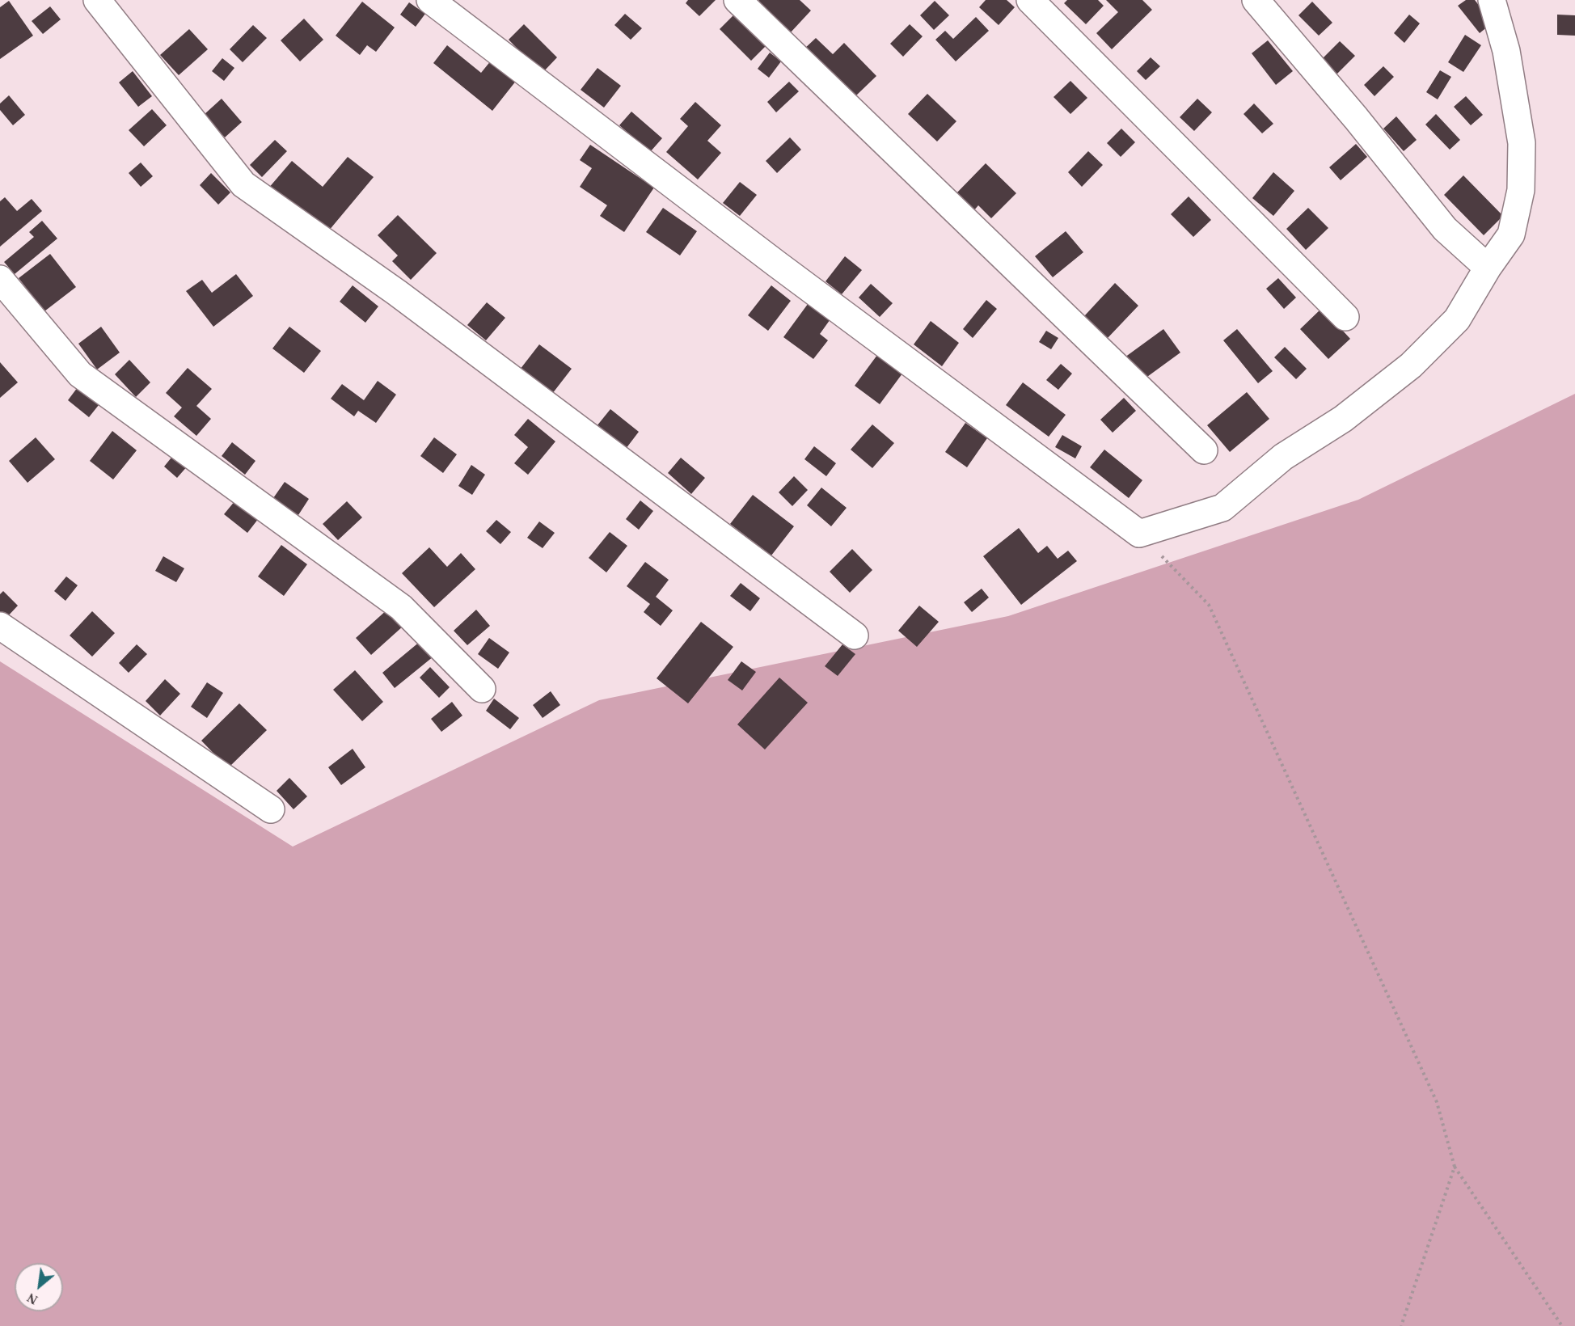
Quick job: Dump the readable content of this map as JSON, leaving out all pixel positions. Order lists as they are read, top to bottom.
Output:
{
  "north": "bottom left"
}
